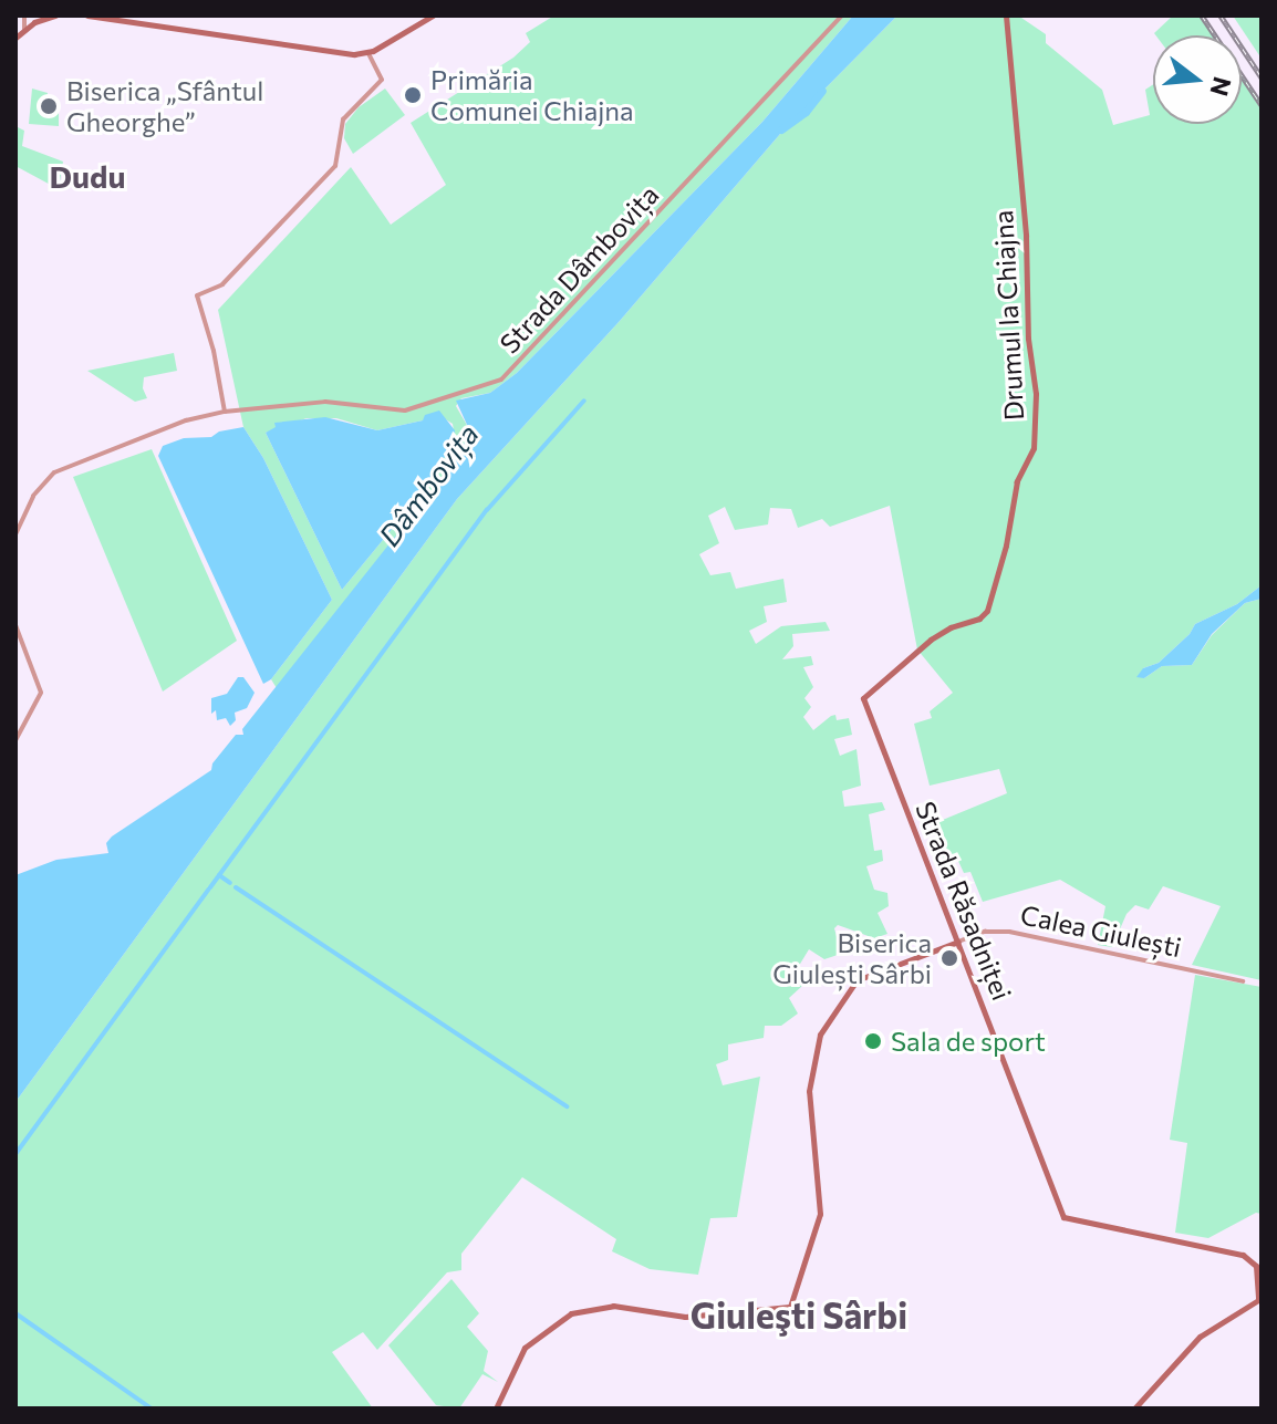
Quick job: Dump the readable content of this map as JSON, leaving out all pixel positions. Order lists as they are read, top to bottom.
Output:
{
  "streets": {
    "main road": ["Drumul la Chiajna", "Strada Răsadniței", "Calea Giulești"],
    "street": ["Strada Dâmbovița"]
  },
  "crossings": [
    ["Drumul la Chiajna", "Strada Răsadniței"],
    ["Strada Răsadniței", "Calea Giulești"]
  ],
  "districts": ["Dudu", "Giuleşti Sârbi"],
  "water": ["Dâmbovița"],
  "places": [
    "Primăria Comunei Chiajna",
    "Biserica „Sfântul Gheorghe”",
    "Biserica Giulești Sârbi",
    "Sala de sport"
  ],
  "north": "right"
}
